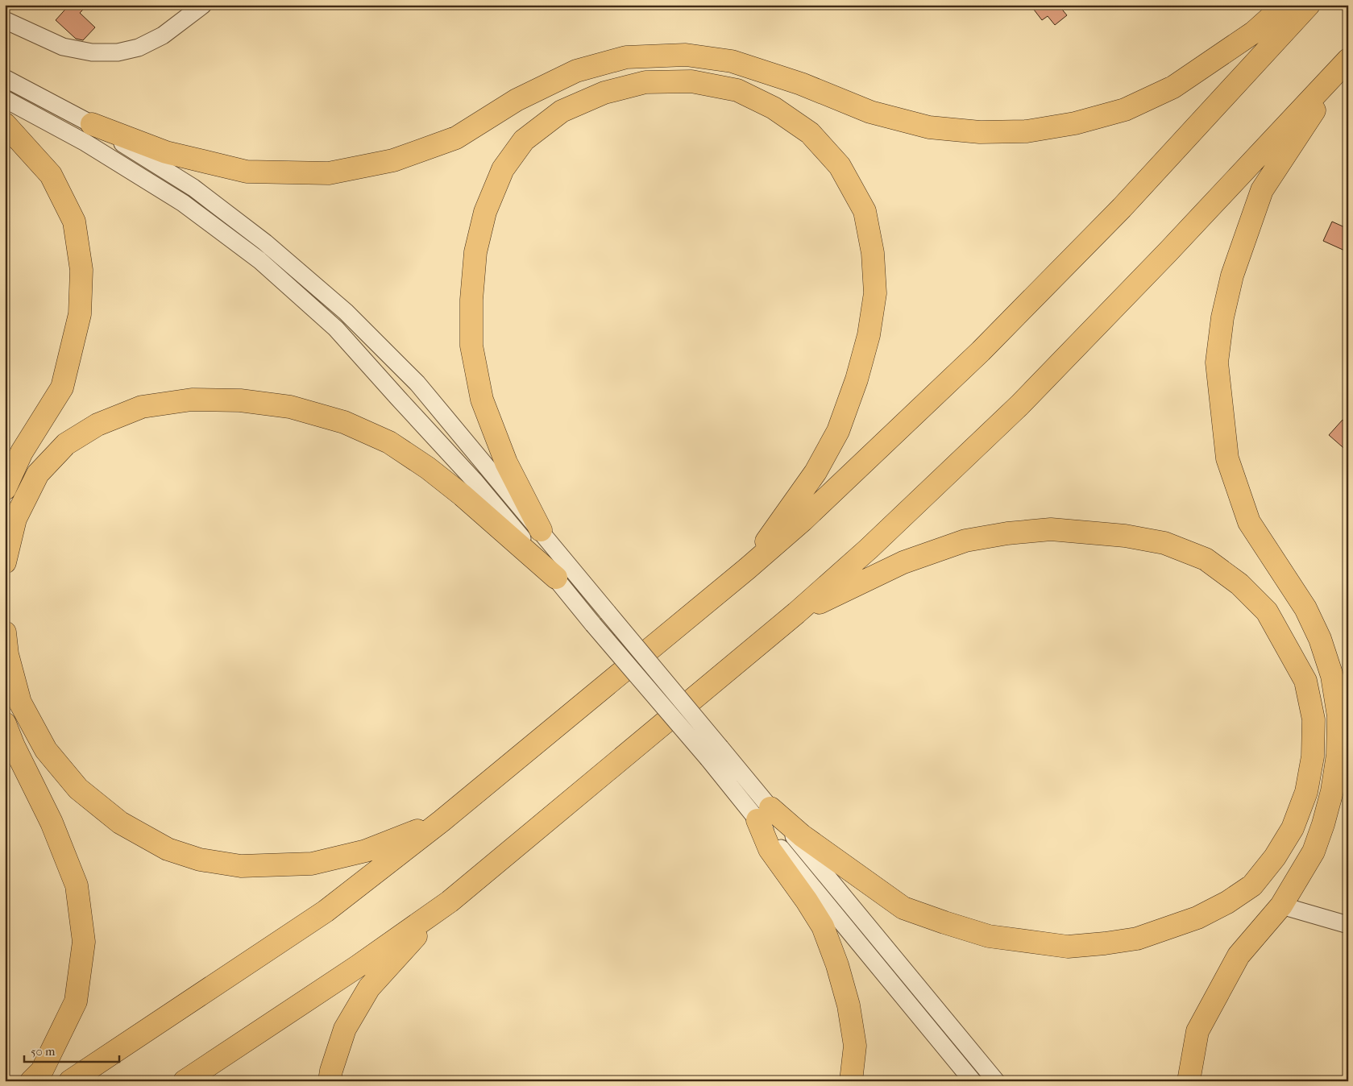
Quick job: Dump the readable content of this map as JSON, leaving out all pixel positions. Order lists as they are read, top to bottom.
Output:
{
  "scale_bar": "50 m"
}
